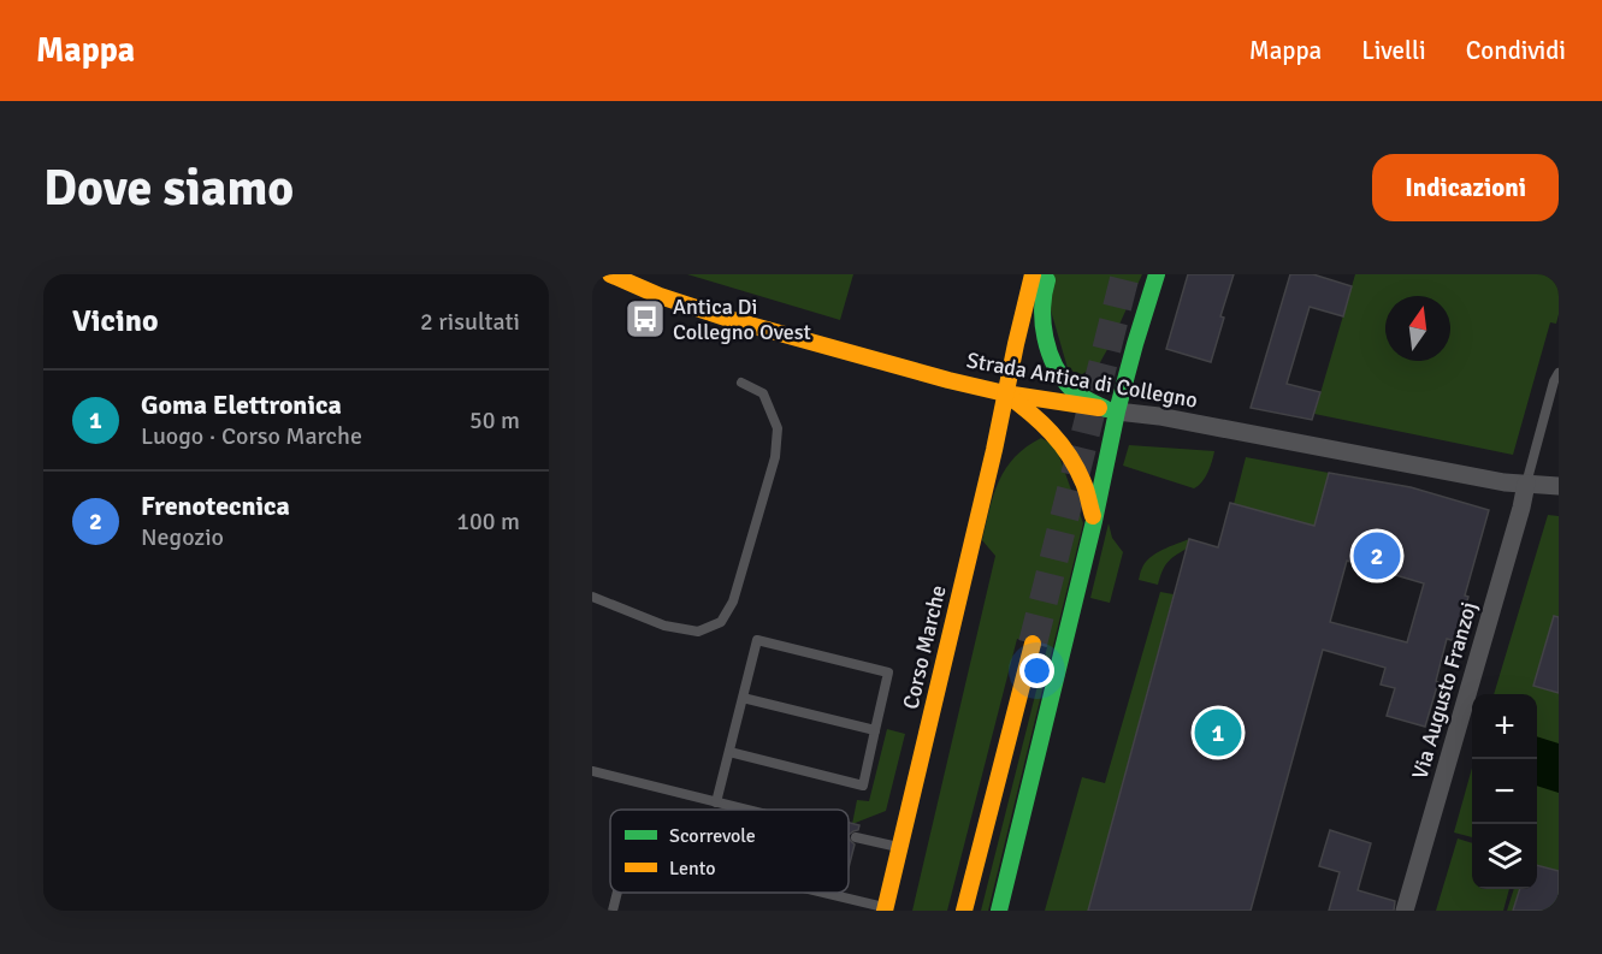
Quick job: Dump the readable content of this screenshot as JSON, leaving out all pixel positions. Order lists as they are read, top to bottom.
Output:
{
  "streets": {
    "main road": ["Strada Antica di Collegno", "Corso Marche"],
    "street": ["Via Augusto Franzoj"]
  },
  "crossings": [
    ["Strada Antica di Collegno", "Corso Marche"],
    ["Strada Antica di Collegno", "Via Augusto Franzoj"]
  ],
  "places": {
    "bus stop": ["Antica Di Collegno Ovest"]
  },
  "legend": ["Scorrevole", "Lento"],
  "north": "top",
  "page": {
    "header": "Mappa",
    "nav": ["Mappa", "Livelli", "Condividi"],
    "buttons": "Indicazioni",
    "title": "Dove siamo",
    "heading": ["Vicino", "2 risultati"],
    "list": [
      {
        "mark": "1",
        "name": "Goma Elettronica",
        "note": "Luogo · Corso Marche",
        "value": "50 m"
      },
      {
        "mark": "2",
        "name": "Frenotecnica",
        "note": "Negozio",
        "value": "100 m"
      }
    ],
    "pins": ["2", "1"],
    "map_buttons": ["+", "−"]
  }
}
